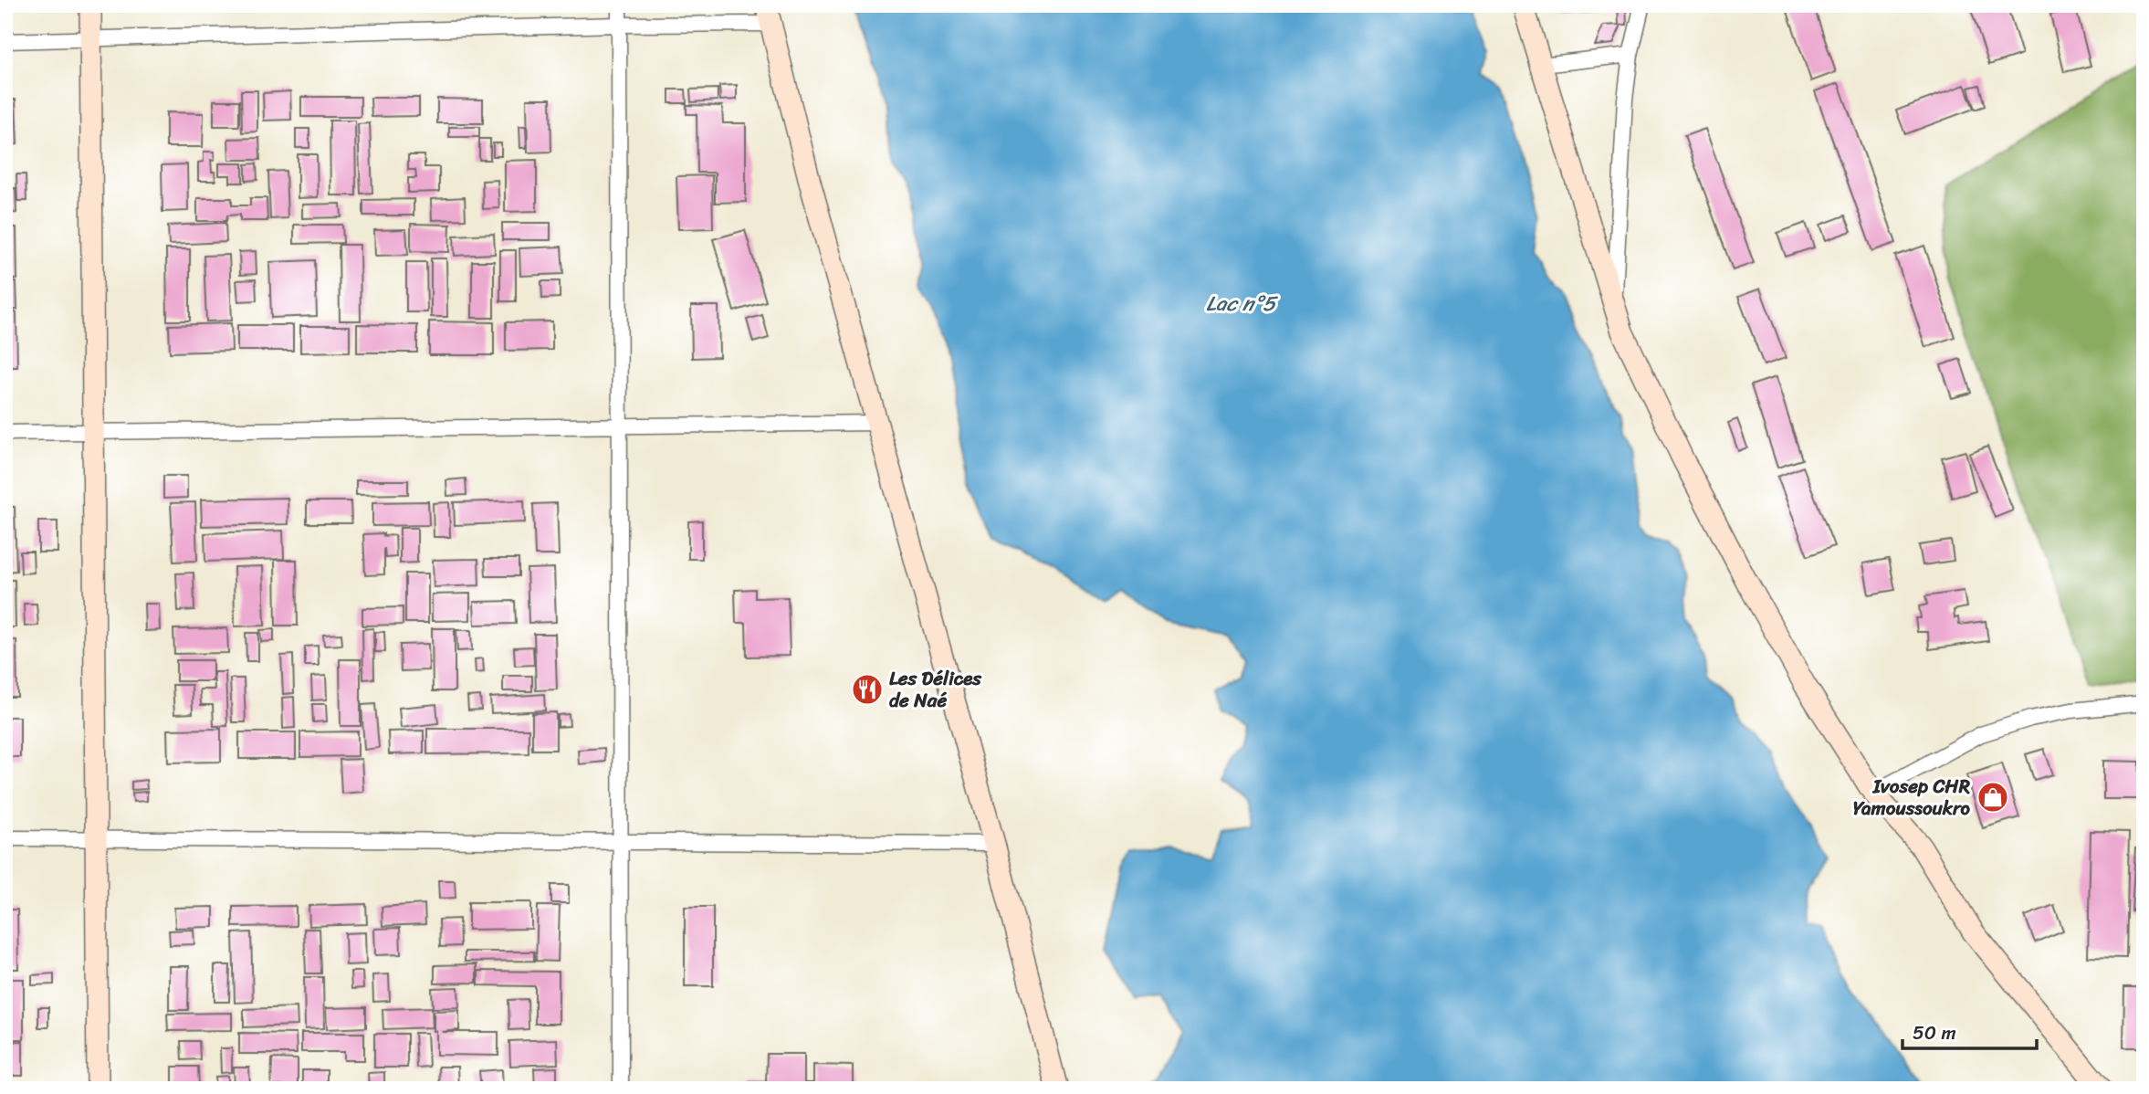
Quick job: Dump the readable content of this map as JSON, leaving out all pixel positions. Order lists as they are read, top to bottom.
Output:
{
  "water": ["Lac n°5"],
  "places": {
    "restaurant": ["Les Délices de Naé"],
    "shop": ["Ivosep CHR Yamoussoukro"]
  },
  "scale_bar": "50 m"
}
